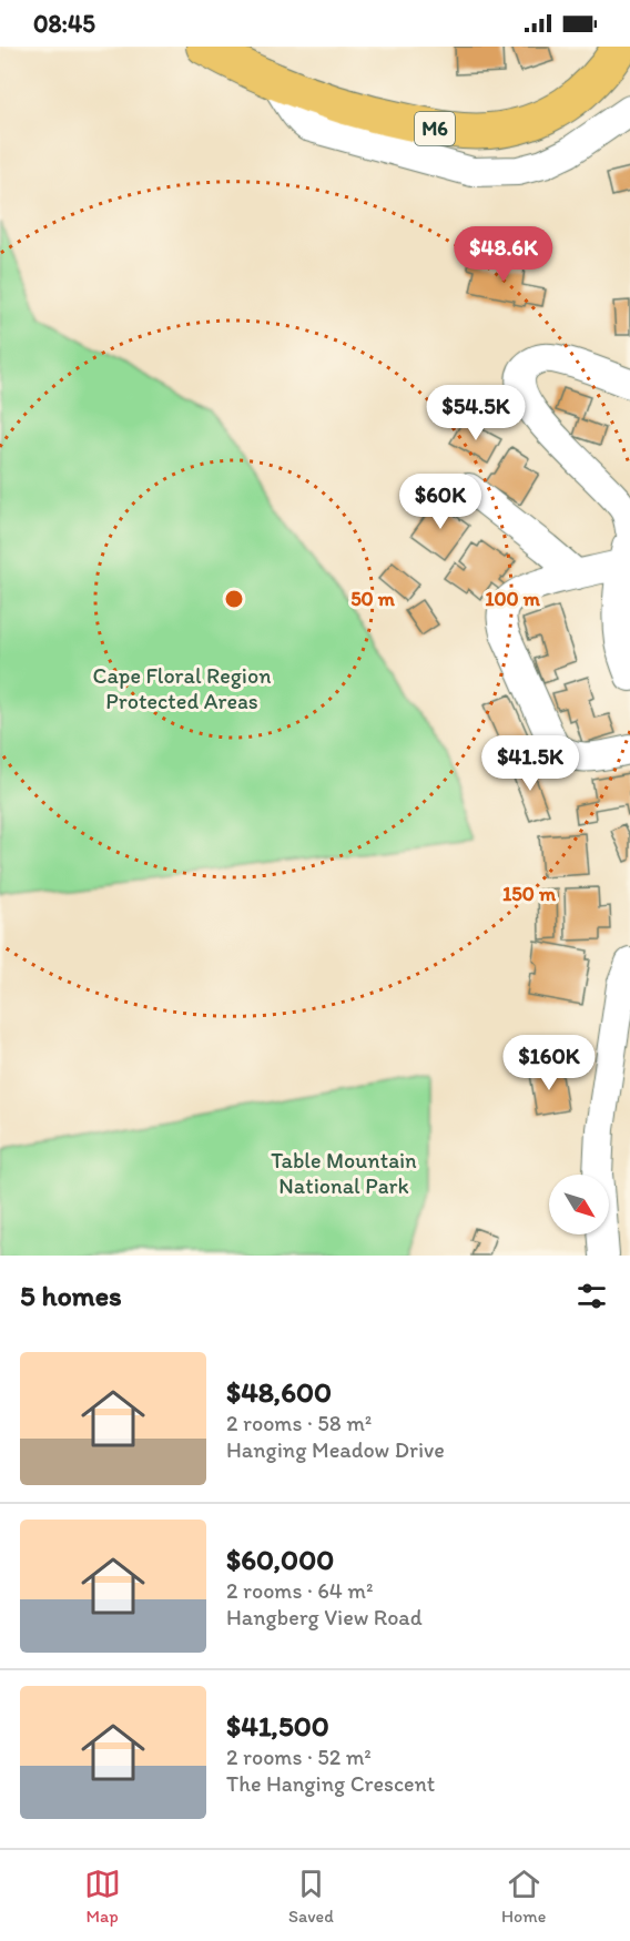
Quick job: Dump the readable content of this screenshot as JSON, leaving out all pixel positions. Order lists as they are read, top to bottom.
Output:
{
  "streets": {
    "main road": ["M6"]
  },
  "parks": ["Cape Floral Region Protected Areas", "Table Mountain National Park"],
  "north": "bottom right",
  "page": {
    "status": "08:45",
    "price": [
      "$48.6K",
      "$54.5K",
      "$60K",
      "$41.5K",
      "$160K"
    ],
    "heading": "5 homes",
    "list": [
      {
        "name": "$48,600",
        "note": "2 rooms · 58 m² · Hanging Meadow Drive"
      },
      {
        "name": "$60,000",
        "note": "2 rooms · 64 m² · Hangberg View Road"
      },
      {
        "name": "$41,500",
        "note": "2 rooms · 52 m² · The Hanging Crescent"
      }
    ],
    "tabs": ["Map", "Saved", "Home"]
  },
  "rings": ["50 m", "100 m", "150 m"]
}
